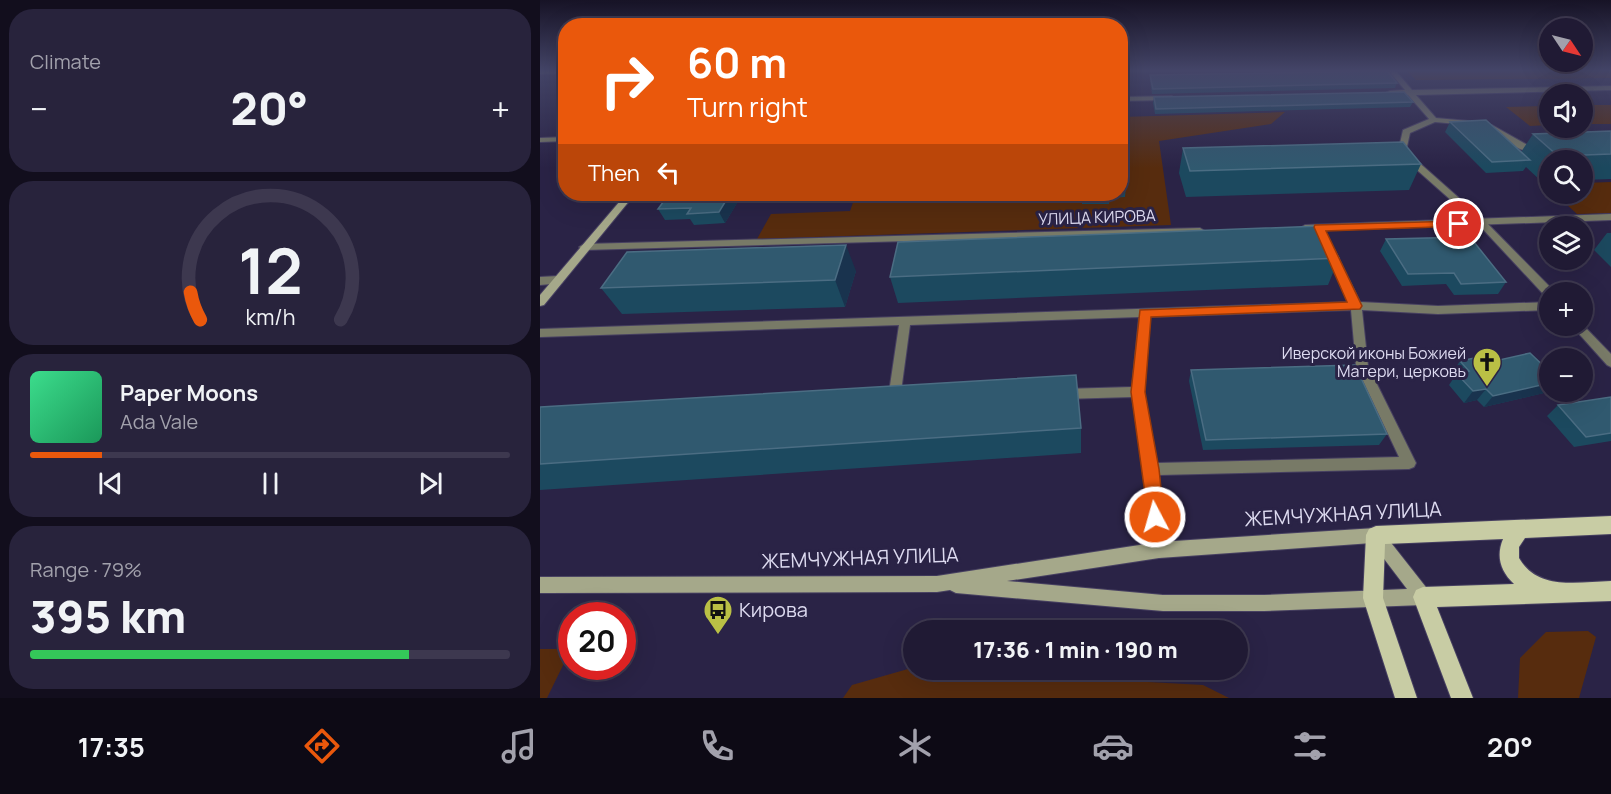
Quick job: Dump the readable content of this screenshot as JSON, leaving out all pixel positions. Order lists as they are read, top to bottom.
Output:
{
  "streets": {
    "main road": ["ЖЕМЧУЖНАЯ УЛИЦА"],
    "street": ["УЛИЦА КИРОВА"]
  },
  "places": {
    "church": ["Иверской иконы Божией Матери, церковь"],
    "bus stop": ["Кирова"]
  },
  "north": "bottom right",
  "page": {
    "tile": [
      "Climate",
      ["Range · 79%", "395 km"]
    ],
    "map_buttons": ["+", "−"],
    "turn": ["60 m", "Turn right"],
    "heat": ["−", "20°", "+"],
    "then": "Then",
    "song": ["Paper Moons", "Ada Vale"],
    "limit": "20",
    "trip": "17:36 · 1 min · 190 m",
    "tabs": ["17:35", "20°"],
    "gauge": ["12", "km/h"]
  }
}
